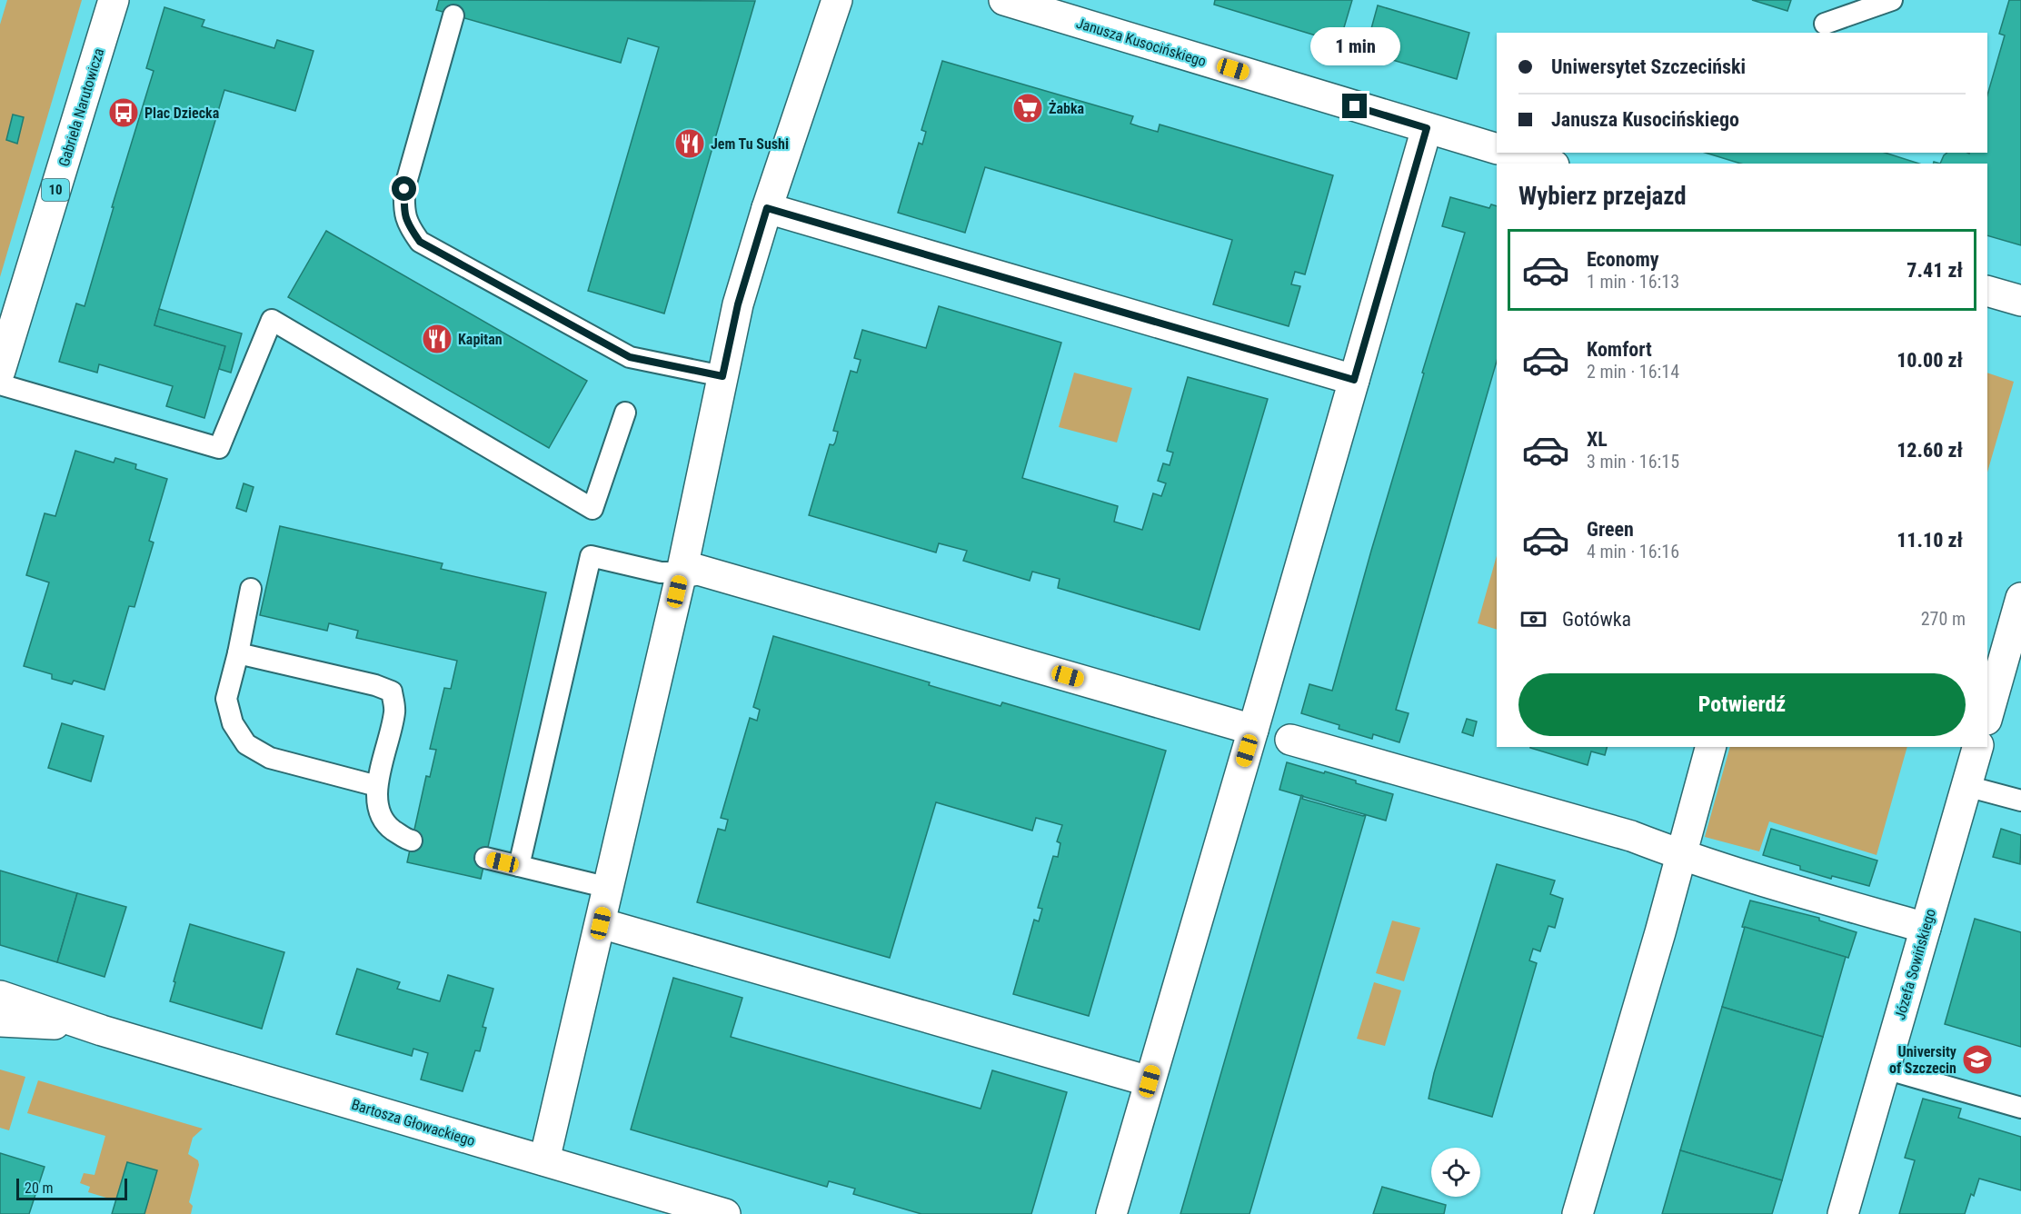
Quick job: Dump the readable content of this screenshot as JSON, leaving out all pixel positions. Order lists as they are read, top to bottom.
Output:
{
  "streets": {
    "street": [
      "Janusza Kusocińskiego",
      "Gabriela Narutowicza",
      "10",
      "Józefa Sowińskiego",
      "Bartosza Głowackiego"
    ]
  },
  "places": {
    "supermarket": ["Żabka"],
    "bus stop": ["Plac Dziecka"],
    "restaurant": ["Jem Tu Sushi", "Kapitan"],
    "school or university": ["University of Szczecin"]
  },
  "scale_bar": "20 m",
  "page": {
    "bubble": "1 min",
    "banner": ["Uniwersytet Szczeciński", "Janusza Kusocińskiego"],
    "heading": "Wybierz przejazd",
    "list": [
      {
        "name": "Economy",
        "note": "1 min · 16:13",
        "value": "7.41 zł"
      },
      {
        "name": "Komfort",
        "note": "2 min · 16:14",
        "value": "10.00 zł"
      },
      {
        "name": "XL",
        "note": "3 min · 16:15",
        "value": "12.60 zł"
      },
      {
        "name": "Green",
        "note": "4 min · 16:16",
        "value": "11.10 zł"
      }
    ],
    "pay": ["Gotówka", "270 m"],
    "buttons": "Potwierdź",
    "scale": "20 m"
  }
}
